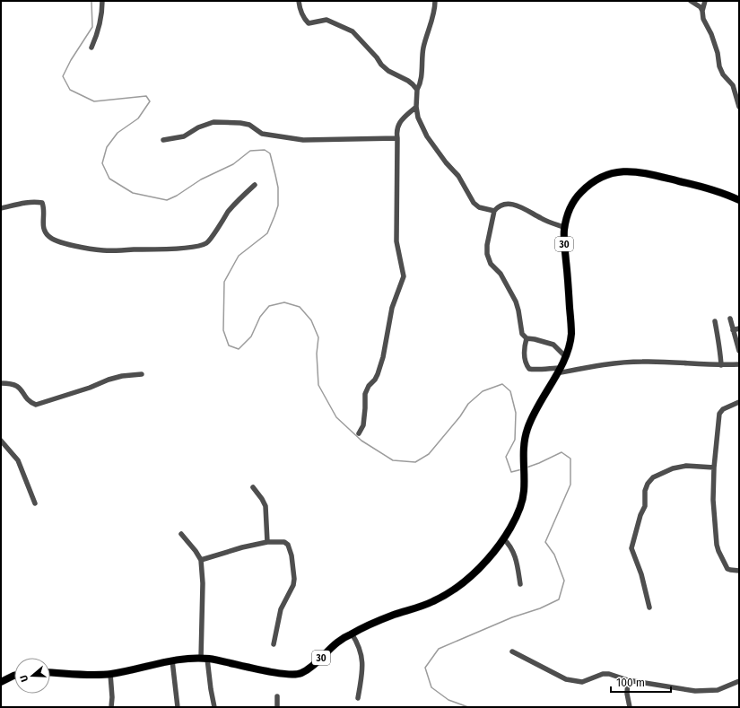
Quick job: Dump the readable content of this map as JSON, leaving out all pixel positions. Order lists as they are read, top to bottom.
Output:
{
  "streets": {
    "highway": ["30"]
  },
  "scale_bar": "100 m",
  "north": "left"
}
